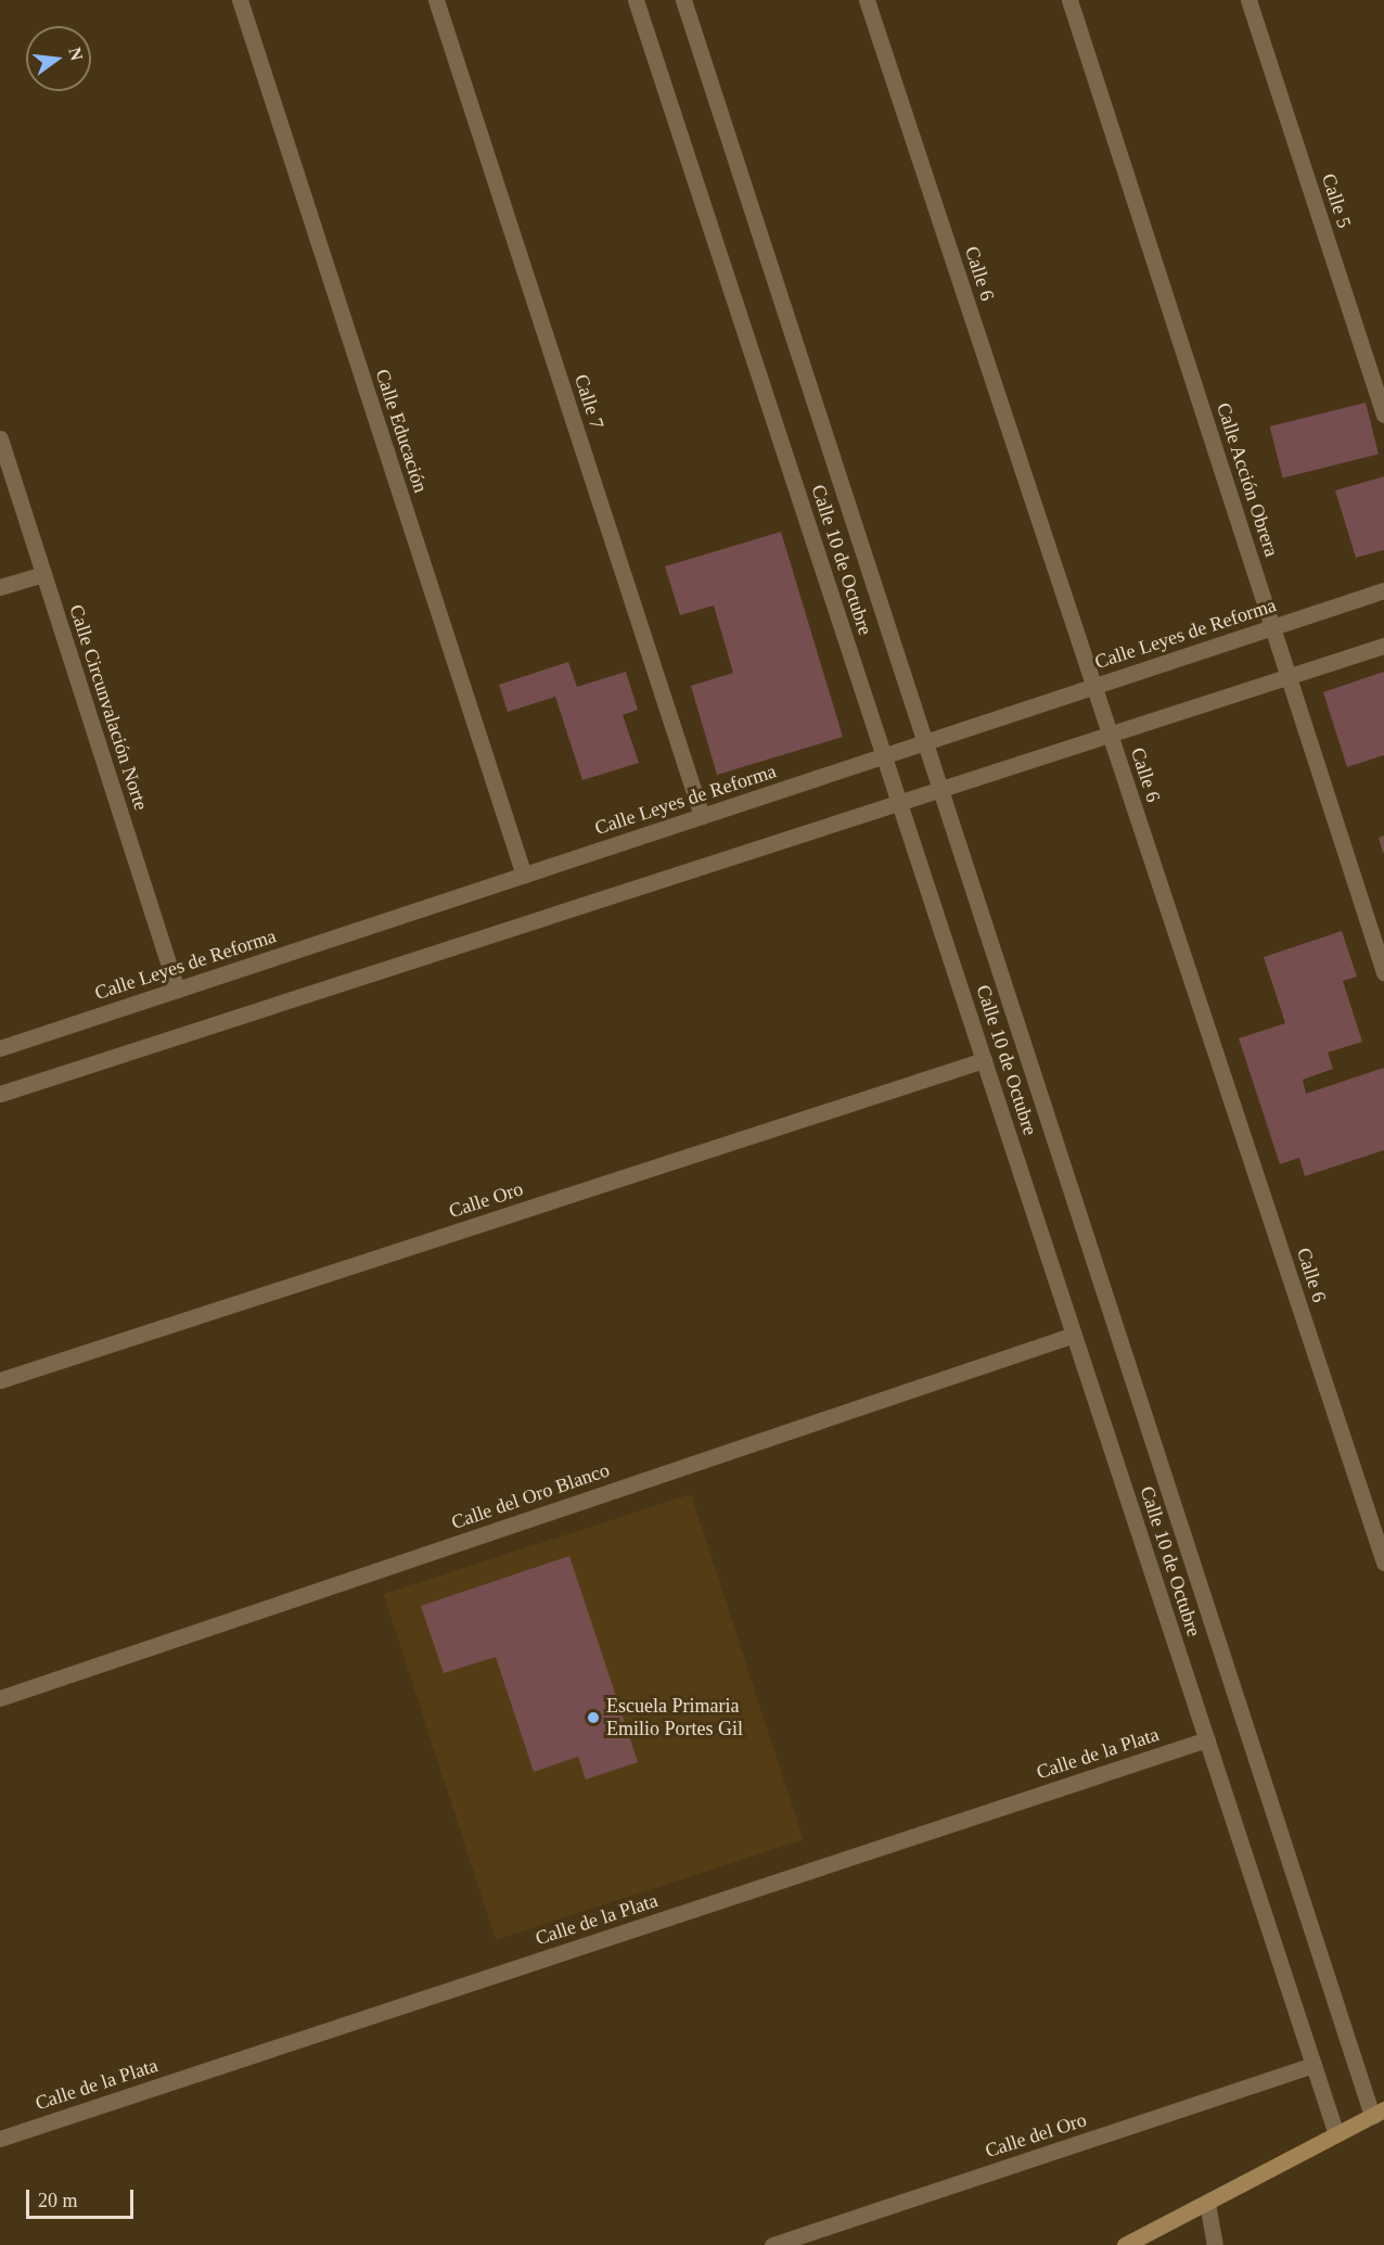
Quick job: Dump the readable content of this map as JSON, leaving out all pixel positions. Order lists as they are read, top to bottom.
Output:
{
  "streets": {
    "street": [
      "Calle 5",
      "Calle 6",
      "Calle 7",
      "Calle Educación",
      "Calle Acción Obrera",
      "Calle 10 de Octubre",
      "Calle Leyes de Reforma",
      "Calle Circunvalación Norte",
      "Calle Oro",
      "Calle del Oro Blanco",
      "Calle de la Plata",
      "Calle del Oro"
    ]
  },
  "crossings": [
    ["Calle 6", "Calle Leyes de Reforma"],
    ["Calle 7", "Calle Leyes de Reforma"],
    ["Calle Educación", "Calle Leyes de Reforma"],
    ["Calle Acción Obrera", "Calle Leyes de Reforma"],
    ["Calle 10 de Octubre", "Calle Leyes de Reforma"],
    ["Calle 10 de Octubre", "Calle Oro"],
    ["Calle 10 de Octubre", "Calle del Oro Blanco"],
    ["Calle 10 de Octubre", "Calle de la Plata"],
    ["Calle 10 de Octubre", "Calle del Oro"],
    ["Calle Leyes de Reforma", "Calle Circunvalación Norte"]
  ],
  "places": ["Escuela Primaria Emilio Portes Gil"],
  "scale_bar": "20 m",
  "north": "right"
}
